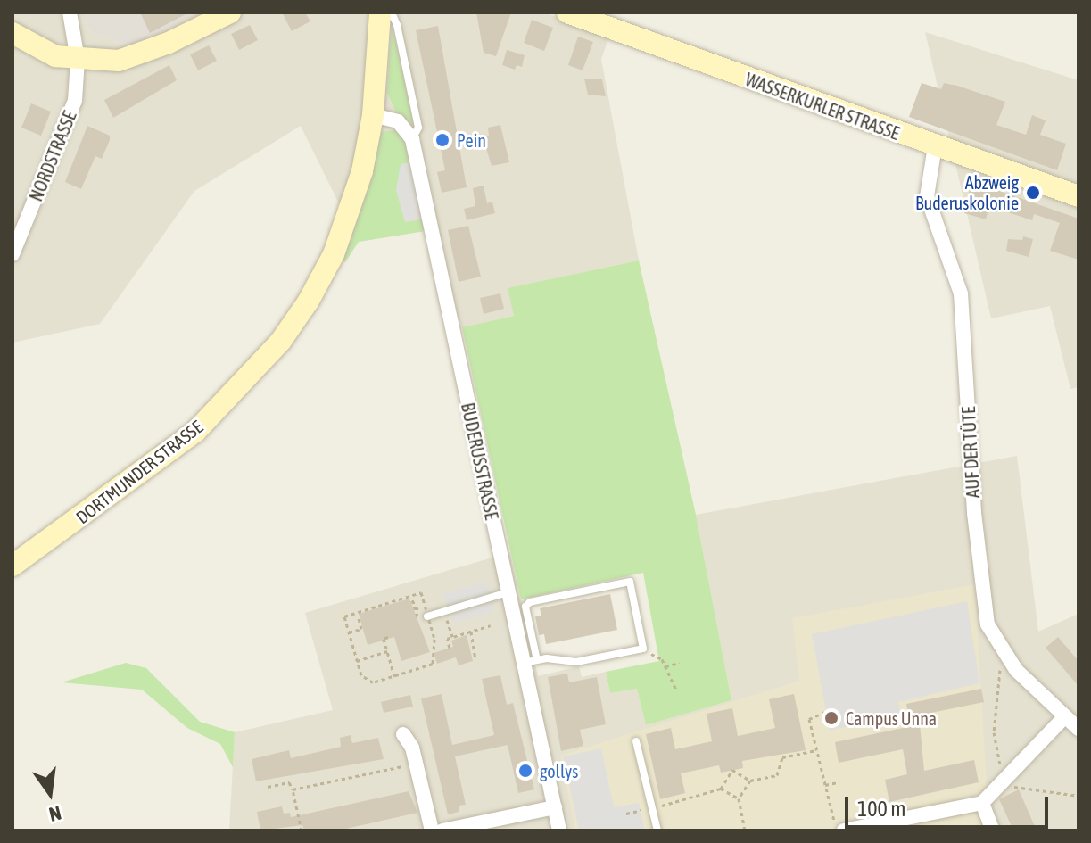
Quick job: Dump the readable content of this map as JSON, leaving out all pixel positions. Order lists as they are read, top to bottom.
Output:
{
  "streets": {
    "main road": ["WASSERKURLER STRASSE", "DORTMUNDER STRASSE"],
    "street": ["NORDSTRASSE", "AUF DER TÜTE", "BUDERUSSTRASSE"]
  },
  "crossings": [
    ["WASSERKURLER STRASSE", "AUF DER TÜTE"]
  ],
  "places": [
    "Pein",
    "Abzweig Buderuskolonie",
    "Campus Unna",
    "gollys"
  ],
  "scale_bar": "100 m",
  "north": "bottom"
}
